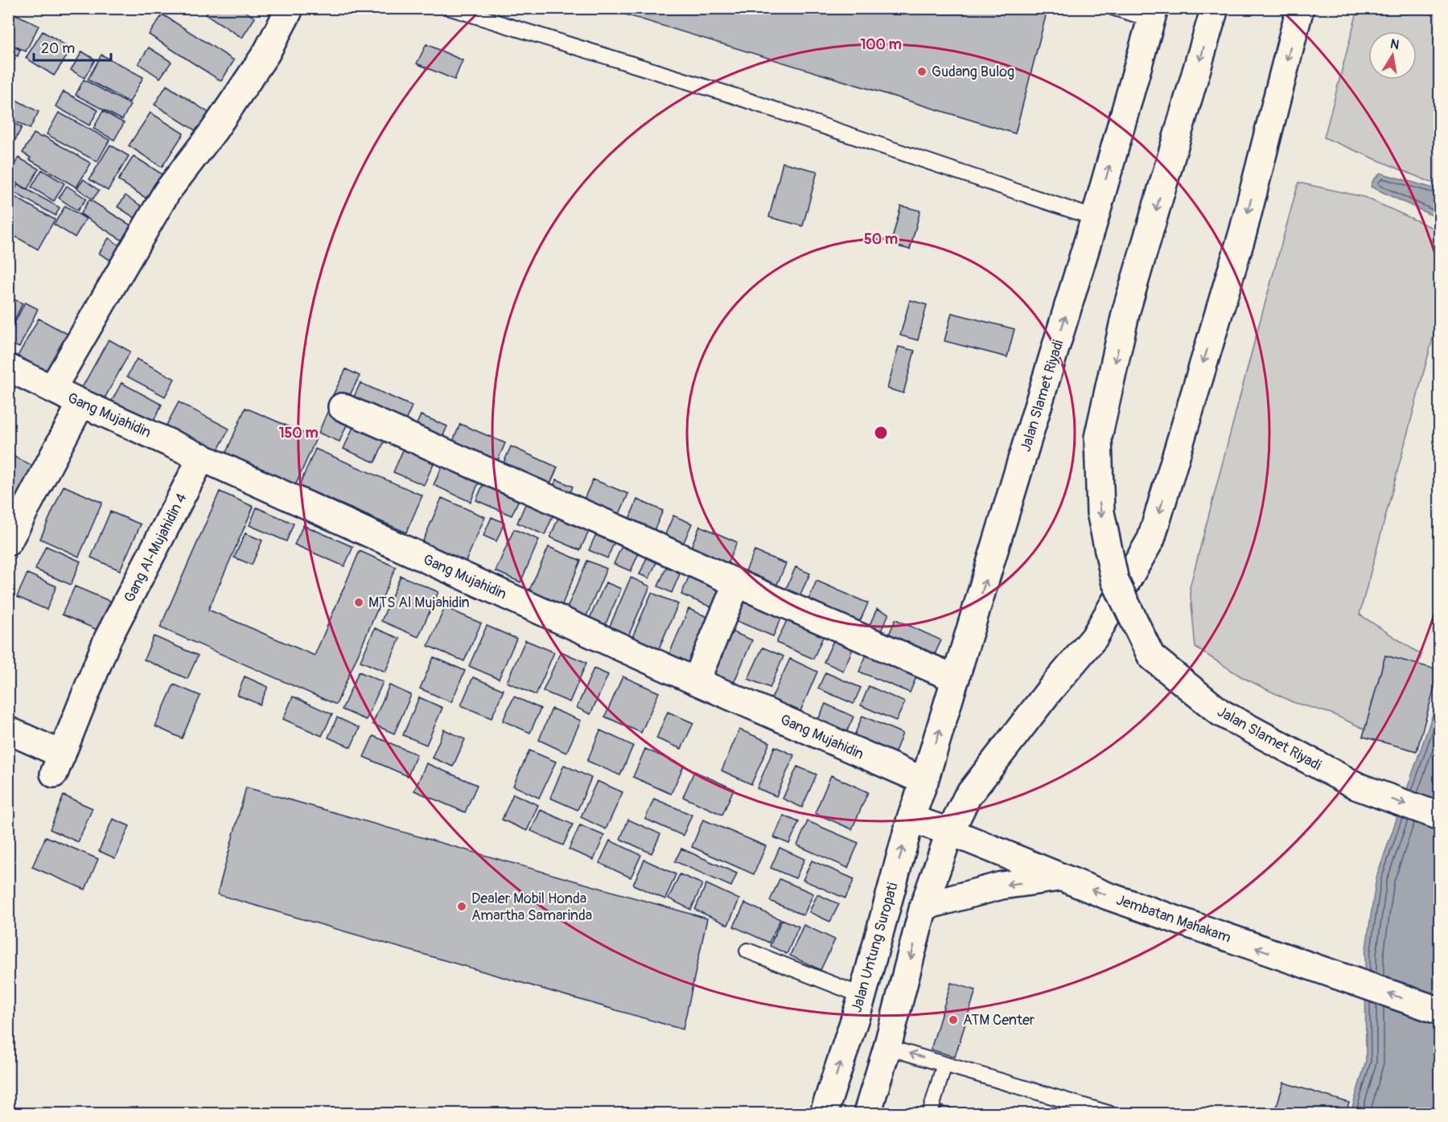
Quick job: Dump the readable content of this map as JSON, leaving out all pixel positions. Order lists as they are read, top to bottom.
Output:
{
  "streets": {
    "main road": [
      "Jalan Slamet Riyadi",
      "Gang Mujahidin",
      "Gang Al-Mujahidin 4",
      "Jembatan Mahakam",
      "Jalan Untung Suropati"
    ]
  },
  "crossings": [
    ["Jalan Slamet Riyadi", "Gang Mujahidin"],
    ["Jalan Slamet Riyadi", "Jalan Untung Suropati"],
    ["Gang Mujahidin", "Gang Al-Mujahidin 4"],
    ["Gang Mujahidin", "Jalan Untung Suropati"],
    ["Jembatan Mahakam", "Jalan Untung Suropati"]
  ],
  "one_way": ["Jembatan Mahakam"],
  "places": [
    "Gudang Bulog",
    "MTS Al Mujahidin",
    "Dealer Mobil Honda Amartha Samarinda",
    "ATM Center"
  ],
  "scale_bar": "20 m",
  "north": "top",
  "rings": ["100 m", "50 m", "150 m"]
}
